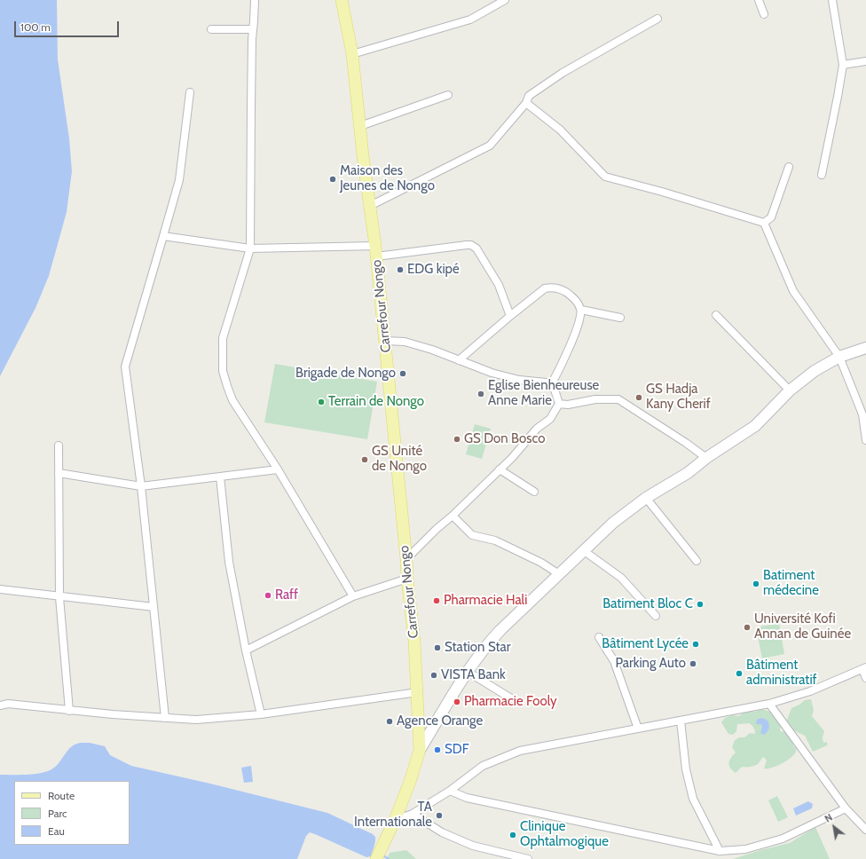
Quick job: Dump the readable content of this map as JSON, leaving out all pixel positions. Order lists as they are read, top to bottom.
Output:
{
  "streets": {
    "main road": ["Carrefour Nongo"]
  },
  "places": [
    "Maison des Jeunes de Nongo",
    "EDG kipé",
    "Brigade de Nongo",
    "Eglise Bienheureuse Anne Marie",
    "GS Hadja Kany Cherif",
    "Terrain de Nongo",
    "GS Don Bosco",
    "GS Unité de Nongo",
    "Batiment médecine",
    "Raff",
    "Pharmacie Hali",
    "Batiment Bloc C",
    "Université Kofi Annan de Guinée",
    "Bâtiment Lycée",
    "Station Star",
    "Parking Auto",
    "Bâtiment administratif",
    "VISTA Bank",
    "Pharmacie Fooly",
    "Agence Orange",
    "SDF",
    "TA Internationale",
    "Clinique Ophtalmogique"
  ],
  "legend": ["Route", "Parc", "Eau"],
  "scale_bar": "100 m",
  "north": "top left"
}
